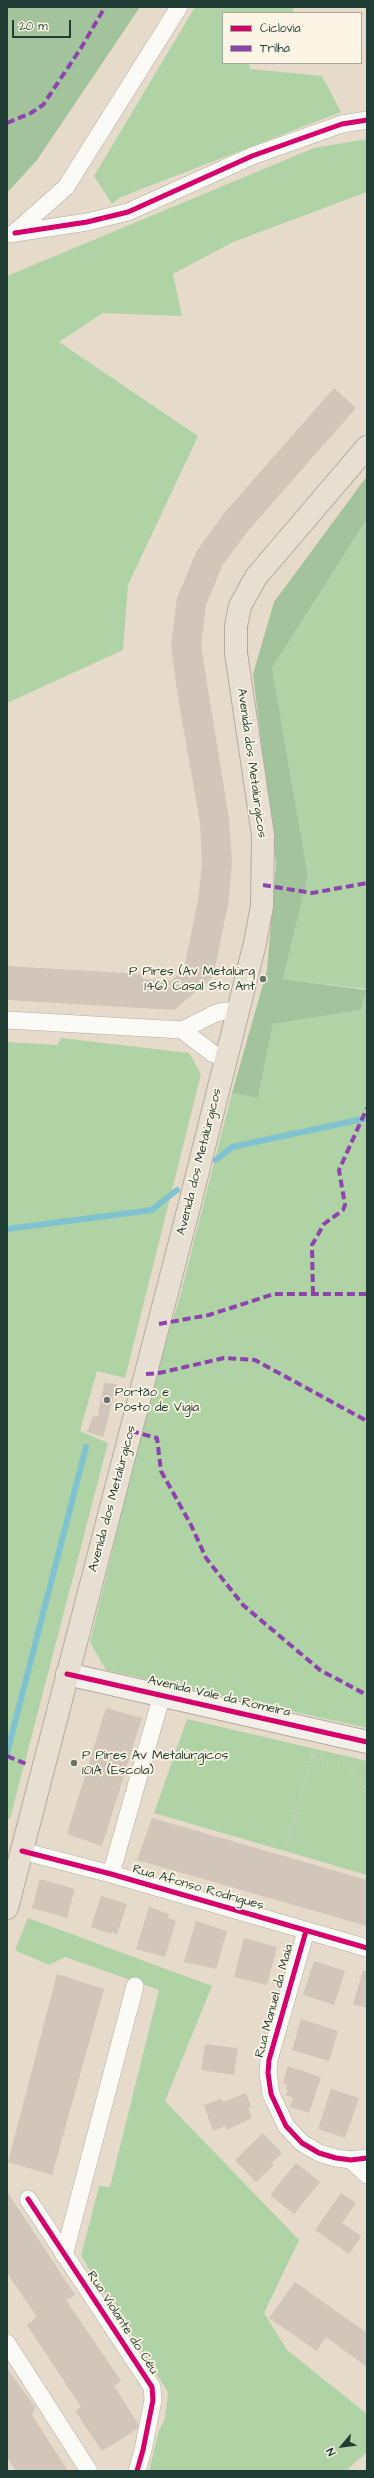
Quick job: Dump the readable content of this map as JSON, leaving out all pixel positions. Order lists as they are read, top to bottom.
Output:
{
  "streets": {
    "main road": ["Avenida dos Metalúrgicos"],
    "street": [
      "Avenida Vale da Romeira",
      "Rua Afonso Rodrigues",
      "Rua Manuel da Maia",
      "Rua Violante do Céu"
    ]
  },
  "crossings": [
    ["Avenida dos Metalúrgicos", "Avenida Vale da Romeira"],
    ["Avenida dos Metalúrgicos", "Rua Afonso Rodrigues"],
    ["Rua Afonso Rodrigues", "Rua Manuel da Maia"]
  ],
  "places": ["P Pires (Av Metalúrg 146) Casal Sto Ant", "Portão e Posto de Vigia", "P Pires Av Metalúrgicos 101A (Escola)"],
  "legend": ["Ciclovia", "Trilha"],
  "scale_bar": "20 m",
  "north": "bottom left"
}
